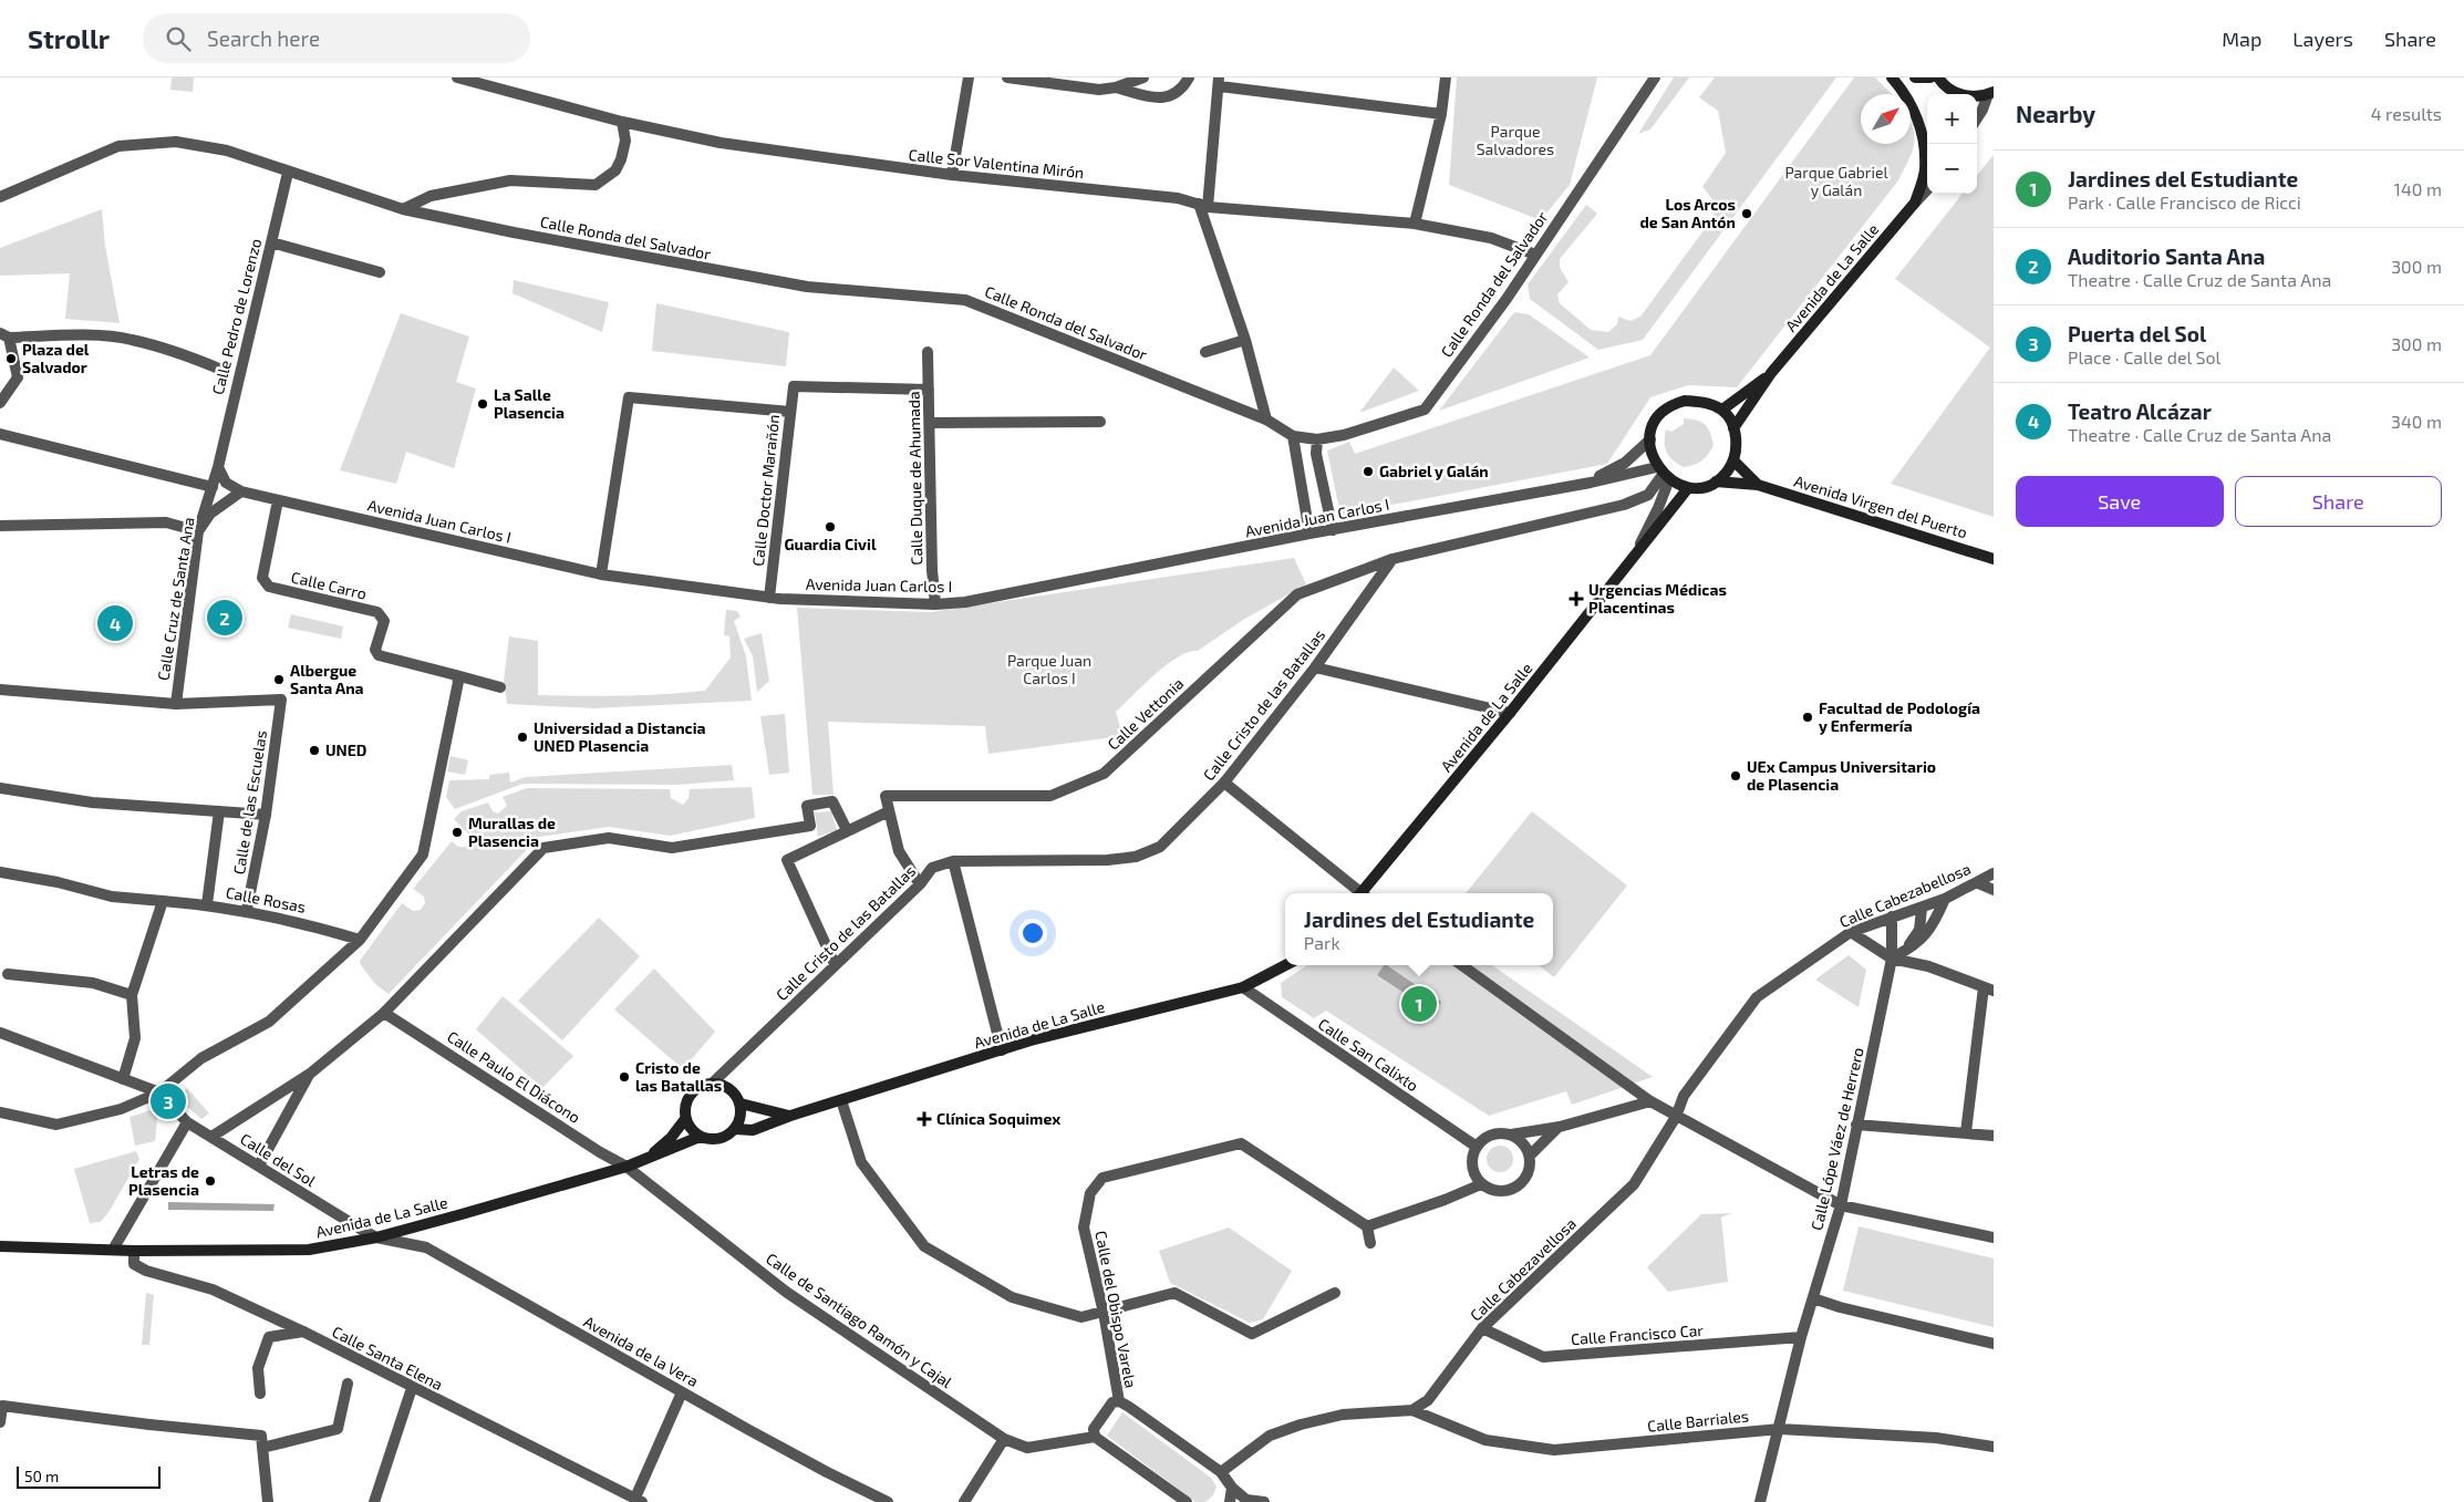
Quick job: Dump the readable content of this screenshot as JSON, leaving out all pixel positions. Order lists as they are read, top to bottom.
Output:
{
  "streets": {
    "main road": ["Avenida de La Salle", "Avenida Virgen del Puerto"],
    "street": [
      "Calle Sor Valentina Mirón",
      "Calle Ronda del Salvador",
      "Calle Pedro de Lorenzo",
      "Calle Duque de Ahumada",
      "Calle Doctor Marañón",
      "Avenida Juan Carlos I",
      "Calle Carro",
      "Calle Cruz de Santa Ana",
      "Calle Cristo de las Batallas",
      "Calle Vettonia",
      "Calle de las Escuelas",
      "Calle Cabezabellosa",
      "Calle Rosas",
      "Calle San Calixto",
      "Calle Paulo El Diácono",
      "Calle Lópe Váez de Herrero",
      "Calle del Sol",
      "Calle Cabezavellosa",
      "Calle del Obispo Varela",
      "Calle de Santiago Ramón y Cajal",
      "Calle Francisco Car",
      "Avenida de la Vera",
      "Calle Santa Elena",
      "Calle Barriales"
    ]
  },
  "crossings": [
    ["Calle Sor Valentina Mirón", "Calle Ronda del Salvador"],
    ["Calle Ronda del Salvador", "Calle Pedro de Lorenzo"],
    ["Avenida de La Salle", "Avenida Virgen del Puerto"],
    ["Avenida de La Salle", "Avenida Juan Carlos I"],
    ["Avenida de La Salle", "Calle Cristo de las Batallas"],
    ["Avenida de La Salle", "Calle San Calixto"],
    ["Avenida de La Salle", "Calle Paulo El Diácono"],
    ["Avenida de La Salle", "Calle del Sol"],
    ["Avenida de La Salle", "Calle de Santiago Ramón y Cajal"],
    ["Avenida de La Salle", "Avenida de la Vera"],
    ["Avenida de La Salle", "Calle Santa Elena"],
    ["Calle Pedro de Lorenzo", "Avenida Juan Carlos I"],
    ["Calle Pedro de Lorenzo", "Calle Cruz de Santa Ana"],
    ["Calle Duque de Ahumada", "Calle Doctor Marañón"],
    ["Calle Duque de Ahumada", "Avenida Juan Carlos I"],
    ["Calle Doctor Marañón", "Avenida Juan Carlos I"],
    ["Avenida Virgen del Puerto", "Avenida Juan Carlos I"],
    ["Avenida Juan Carlos I", "Calle Carro"],
    ["Avenida Juan Carlos I", "Calle Cruz de Santa Ana"],
    ["Calle Cruz de Santa Ana", "Calle de las Escuelas"],
    ["Calle Cristo de las Batallas", "Calle Vettonia"],
    ["Calle de las Escuelas", "Calle Rosas"],
    ["Calle Cabezabellosa", "Calle Lópe Váez de Herrero"],
    ["Calle Cabezabellosa", "Calle Cabezavellosa"],
    ["Calle Paulo El Diácono", "Calle de Santiago Ramón y Cajal"],
    ["Calle Lópe Váez de Herrero", "Calle Francisco Car"],
    ["Calle Lópe Váez de Herrero", "Calle Barriales"],
    ["Calle del Sol", "Avenida de la Vera"],
    ["Calle Cabezavellosa", "Calle Francisco Car"],
    ["Calle Cabezavellosa", "Calle Barriales"]
  ],
  "parks": ["Parque Salvadores", "Parque Gabriel y Galán", "Parque Juan Carlos I"],
  "places": {
    "other": [
      "Los Arcos de San Antón",
      "Plaza del Salvador",
      "La Salle Plasencia",
      "Gabriel y Galán",
      "Guardia Civil",
      "Albergue Santa Ana",
      "Facultad de Podología y Enfermería",
      "Universidad a Distancia UNED Plasencia",
      "UNED",
      "UEx Campus Universitario de Plasencia",
      "Murallas de Plasencia",
      "Cristo de las Batallas",
      "Letras de Plasencia"
    ],
    "health": ["Urgencias Médicas Placentinas", "Clínica Soquimex"]
  },
  "scale_bar": "50 m",
  "north": "top right",
  "page": {
    "header": "Strollr",
    "search": "Search here",
    "nav": ["Map", "Layers", "Share"],
    "heading": ["Nearby", "4 results"],
    "map_buttons": ["+", "−"],
    "list": [
      {
        "mark": "1",
        "name": "Jardines del Estudiante",
        "note": "Park · Calle Francisco de Ricci",
        "value": "140 m"
      },
      {
        "mark": "2",
        "name": "Auditorio Santa Ana",
        "note": "Theatre · Calle Cruz de Santa Ana",
        "value": "300 m"
      },
      {
        "mark": "3",
        "name": "Puerta del Sol",
        "note": "Place · Calle del Sol",
        "value": "300 m"
      },
      {
        "mark": "4",
        "name": "Teatro Alcázar",
        "note": "Theatre · Calle Cruz de Santa Ana",
        "value": "340 m"
      }
    ],
    "buttons": ["Save", "Share"],
    "pins": [
      "2",
      "4",
      "1",
      "3"
    ],
    "popup": ["Jardines del Estudiante", "Park"],
    "scale": "50 m"
  }
}
